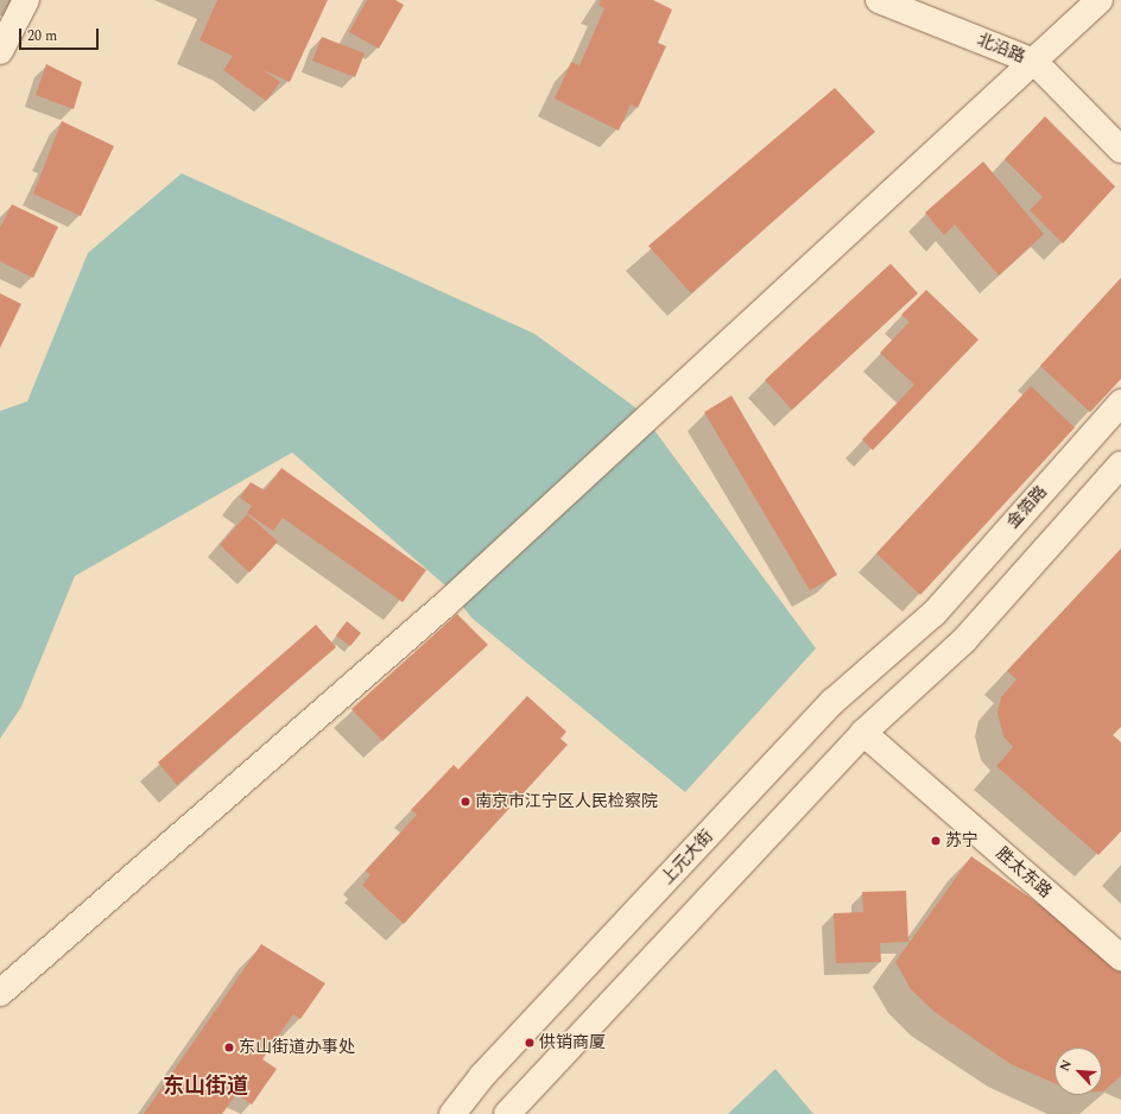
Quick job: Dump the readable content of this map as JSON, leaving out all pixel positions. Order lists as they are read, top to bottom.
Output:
{
  "streets": {
    "main road": [
      "北沿路",
      "金箔路",
      "上元大街",
      "胜太东路"
    ]
  },
  "crossings": [
    ["金箔路", "上元大街"]
  ],
  "districts": ["东山街道"],
  "places": [
    "南京市江宁区人民检察院",
    "苏宁",
    "供销商厦",
    "东山街道办事处"
  ],
  "scale_bar": "20 m",
  "north": "top left"
}
